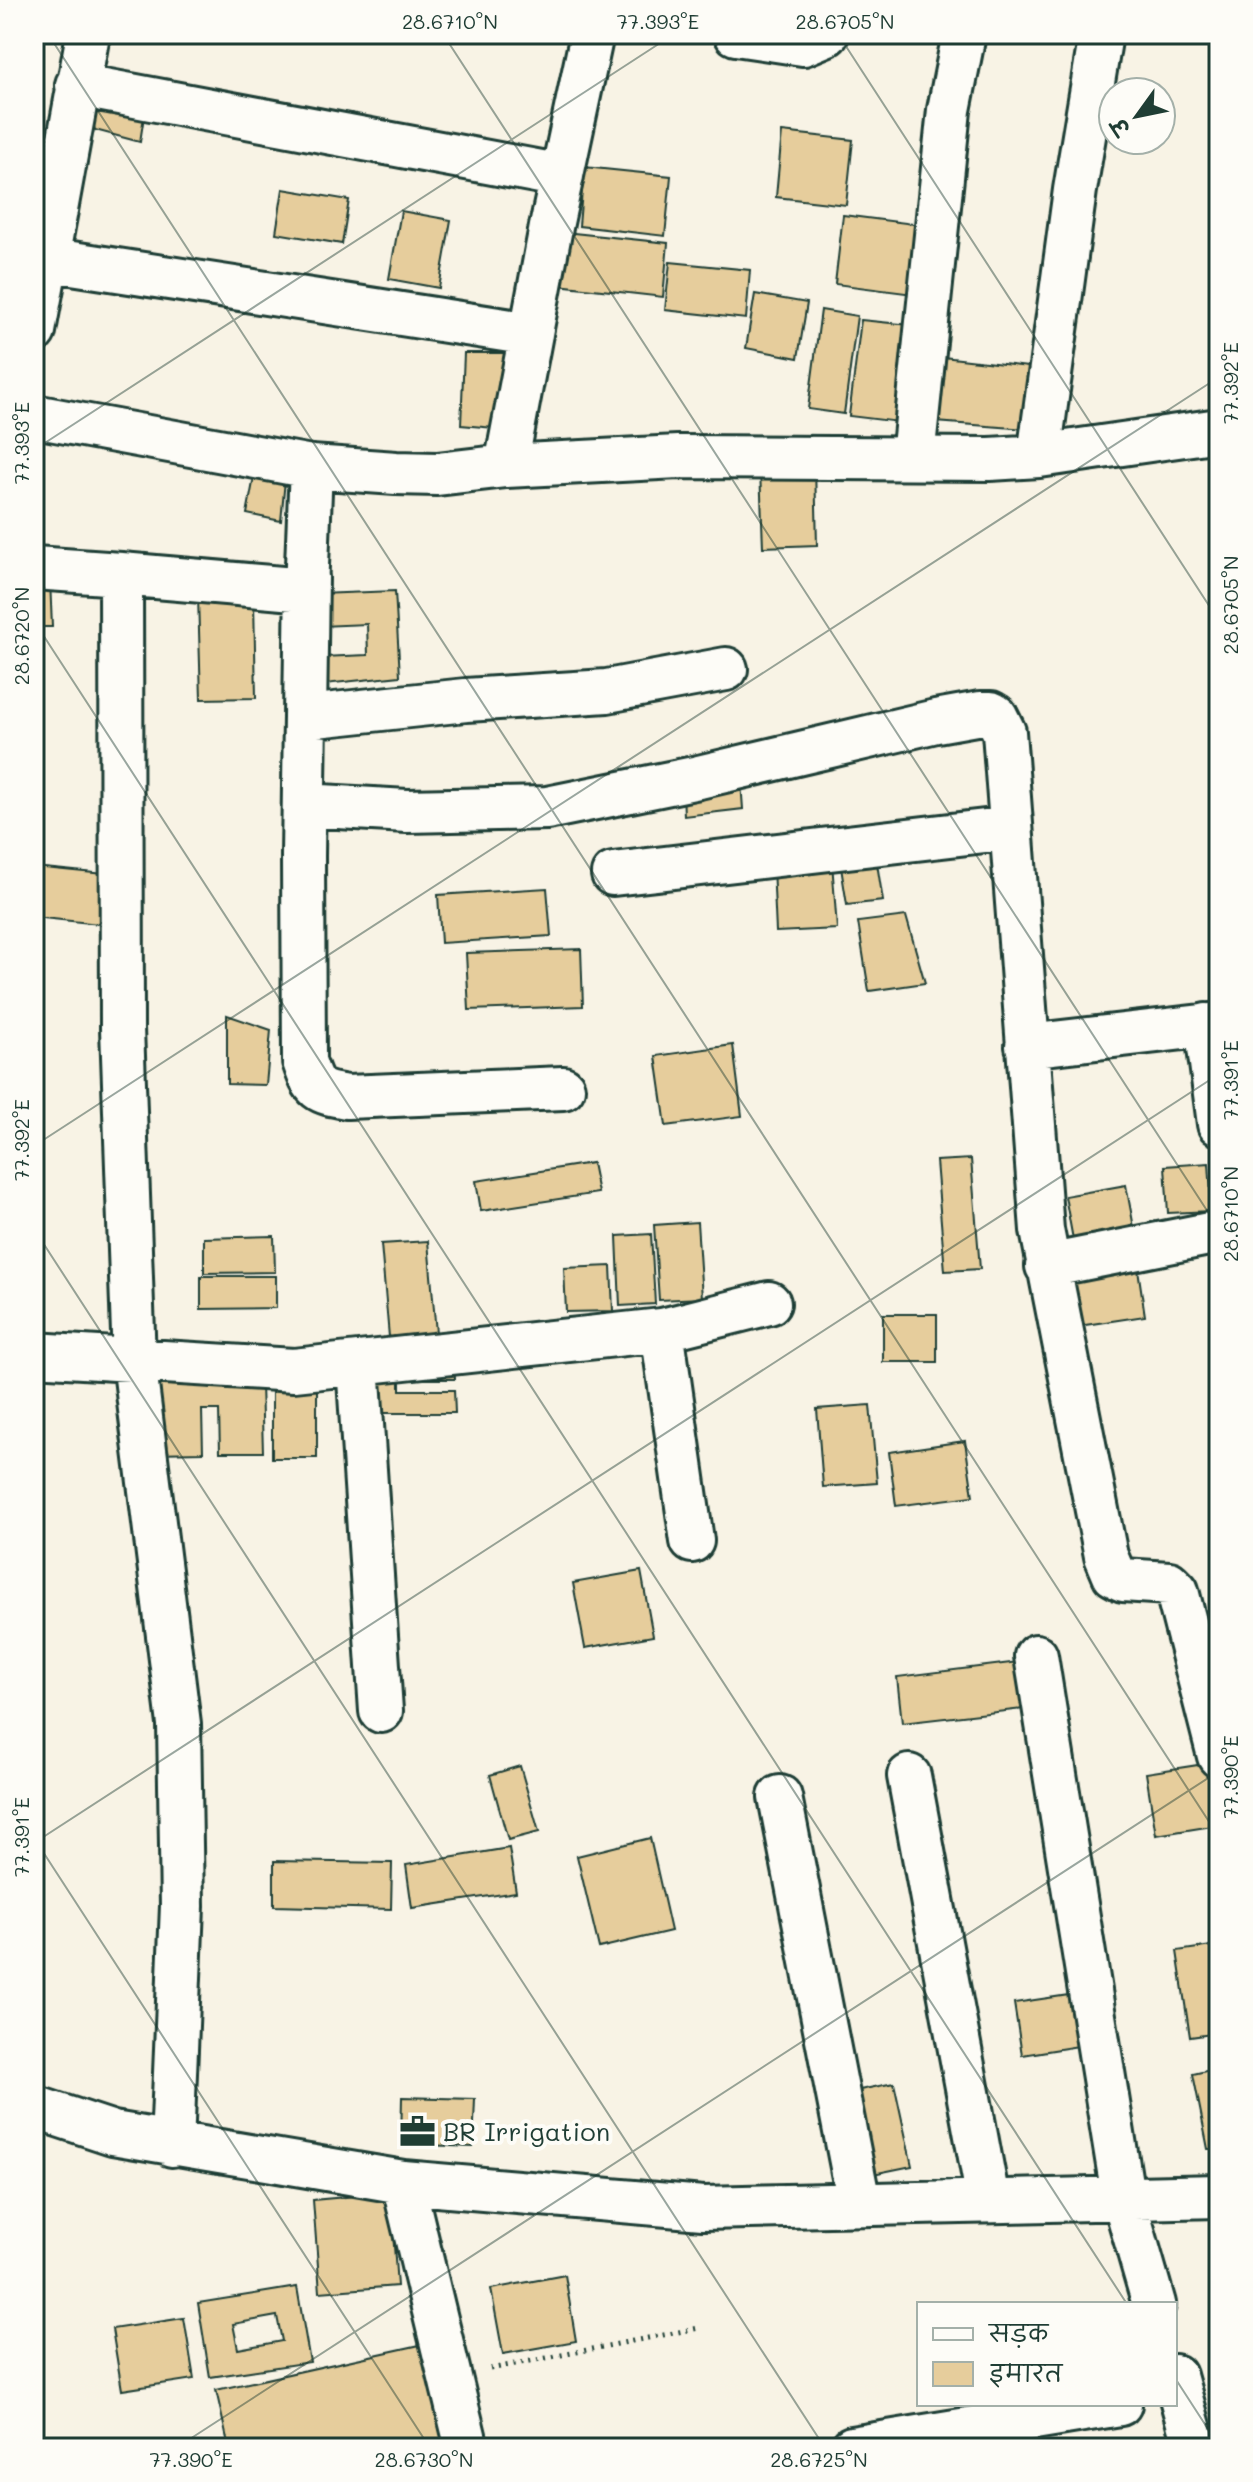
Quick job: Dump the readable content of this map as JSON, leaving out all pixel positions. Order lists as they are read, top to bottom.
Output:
{
  "places": {
    "office": ["BR Irrigation"]
  },
  "legend": ["सड़क", "इमारत"],
  "north": "bottom left",
  "coordinates": [
    "28.6710°N",
    "77.393°E",
    "28.6705°N",
    "77.392°E",
    "28.6720°N",
    "77.391°E",
    "77.390°E",
    "28.6730°N",
    "28.6725°N"
  ]
}
